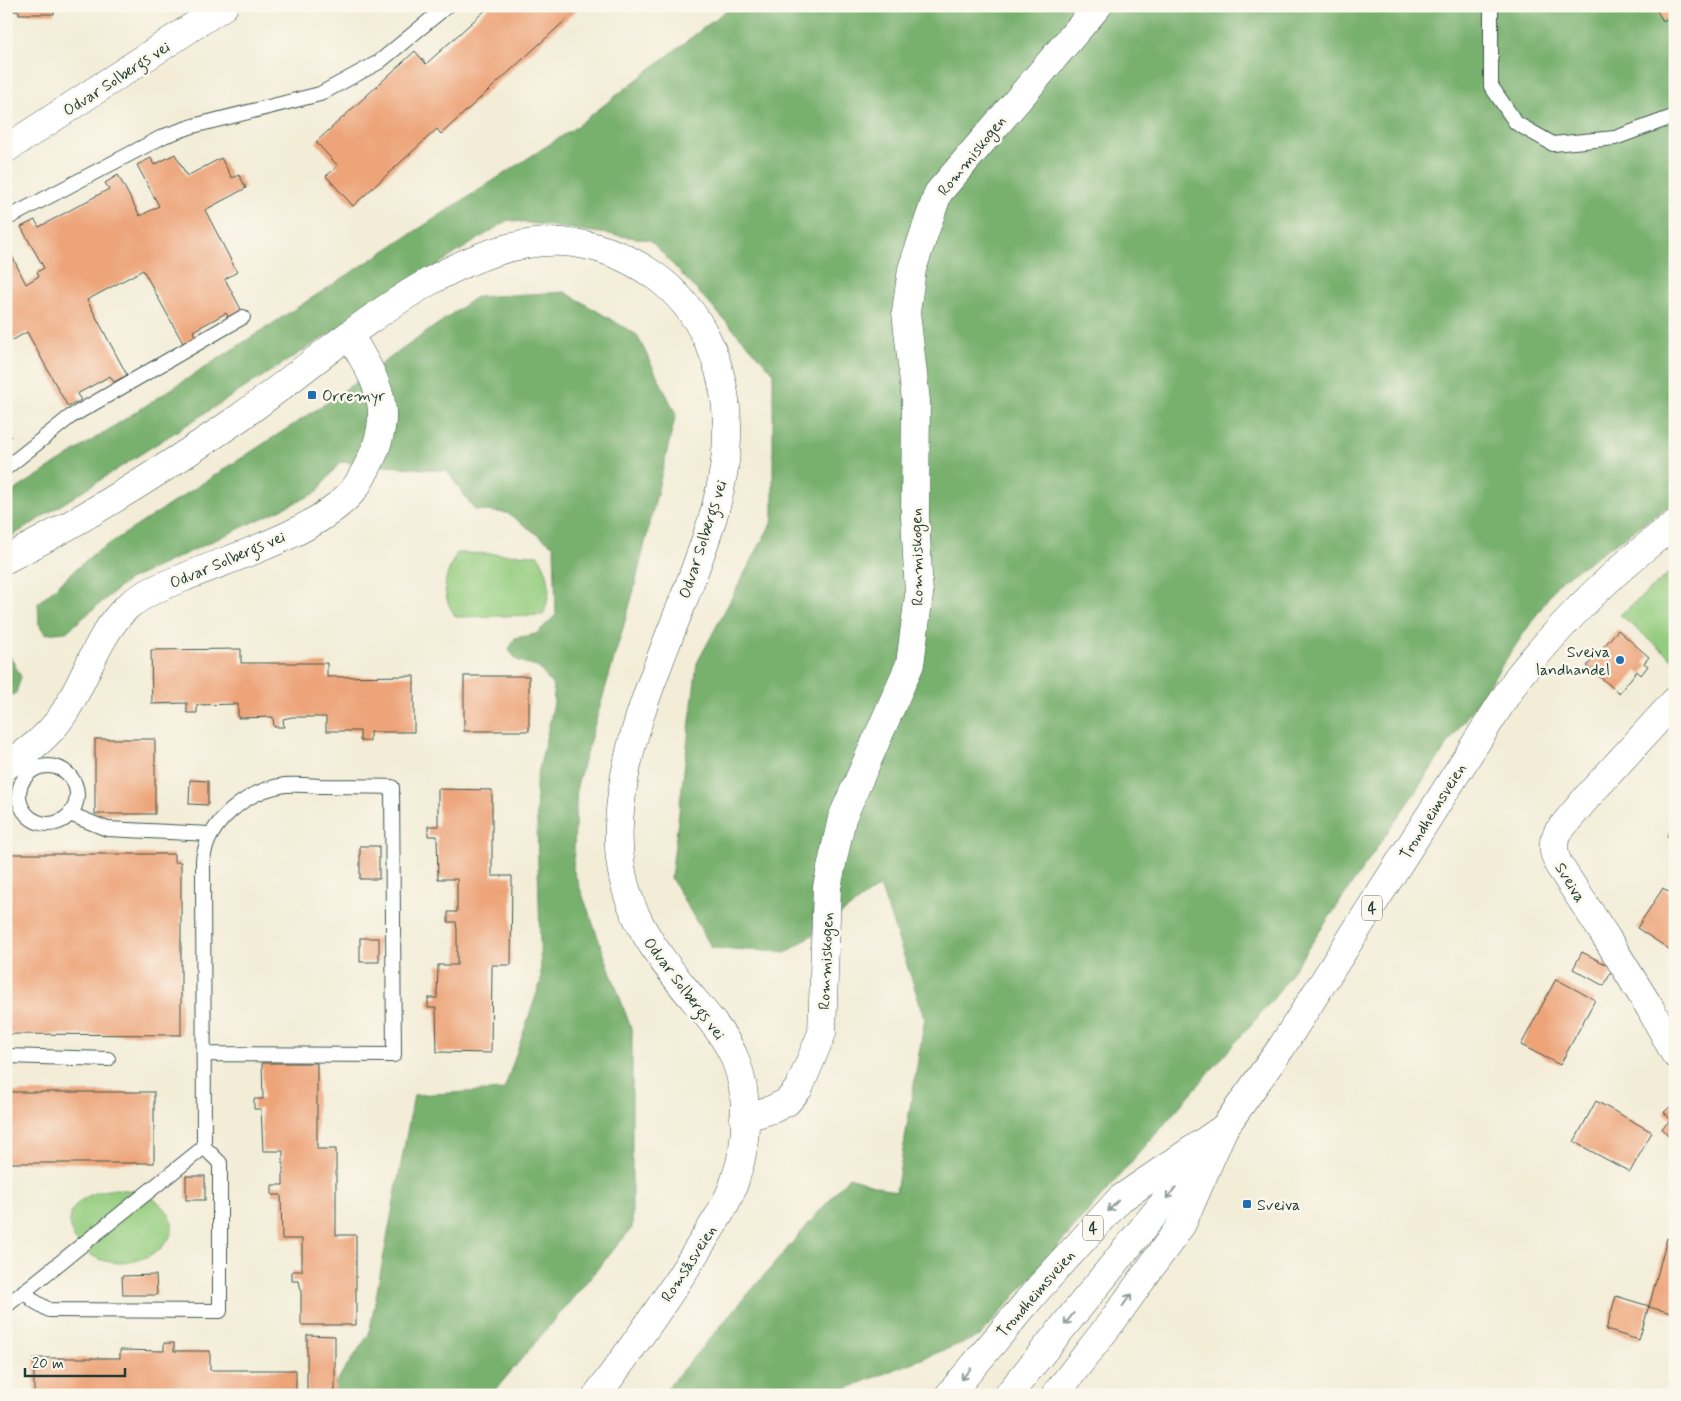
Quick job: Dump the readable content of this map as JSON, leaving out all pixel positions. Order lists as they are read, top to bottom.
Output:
{
  "streets": {
    "main road": [
      "Odvar Solbergs vei",
      "Rommiskogen",
      "Trondheimsveien",
      "Sveiva",
      "4",
      "Romsåsveien"
    ]
  },
  "crossings": [
    ["Odvar Solbergs vei", "Rommiskogen"],
    ["Odvar Solbergs vei", "Romsåsveien"],
    ["Rommiskogen", "Romsåsveien"]
  ],
  "places": {
    "transit": ["Orremyr", "Sveiva"],
    "other": ["Sveiva landhandel"]
  },
  "scale_bar": "20 m"
}
